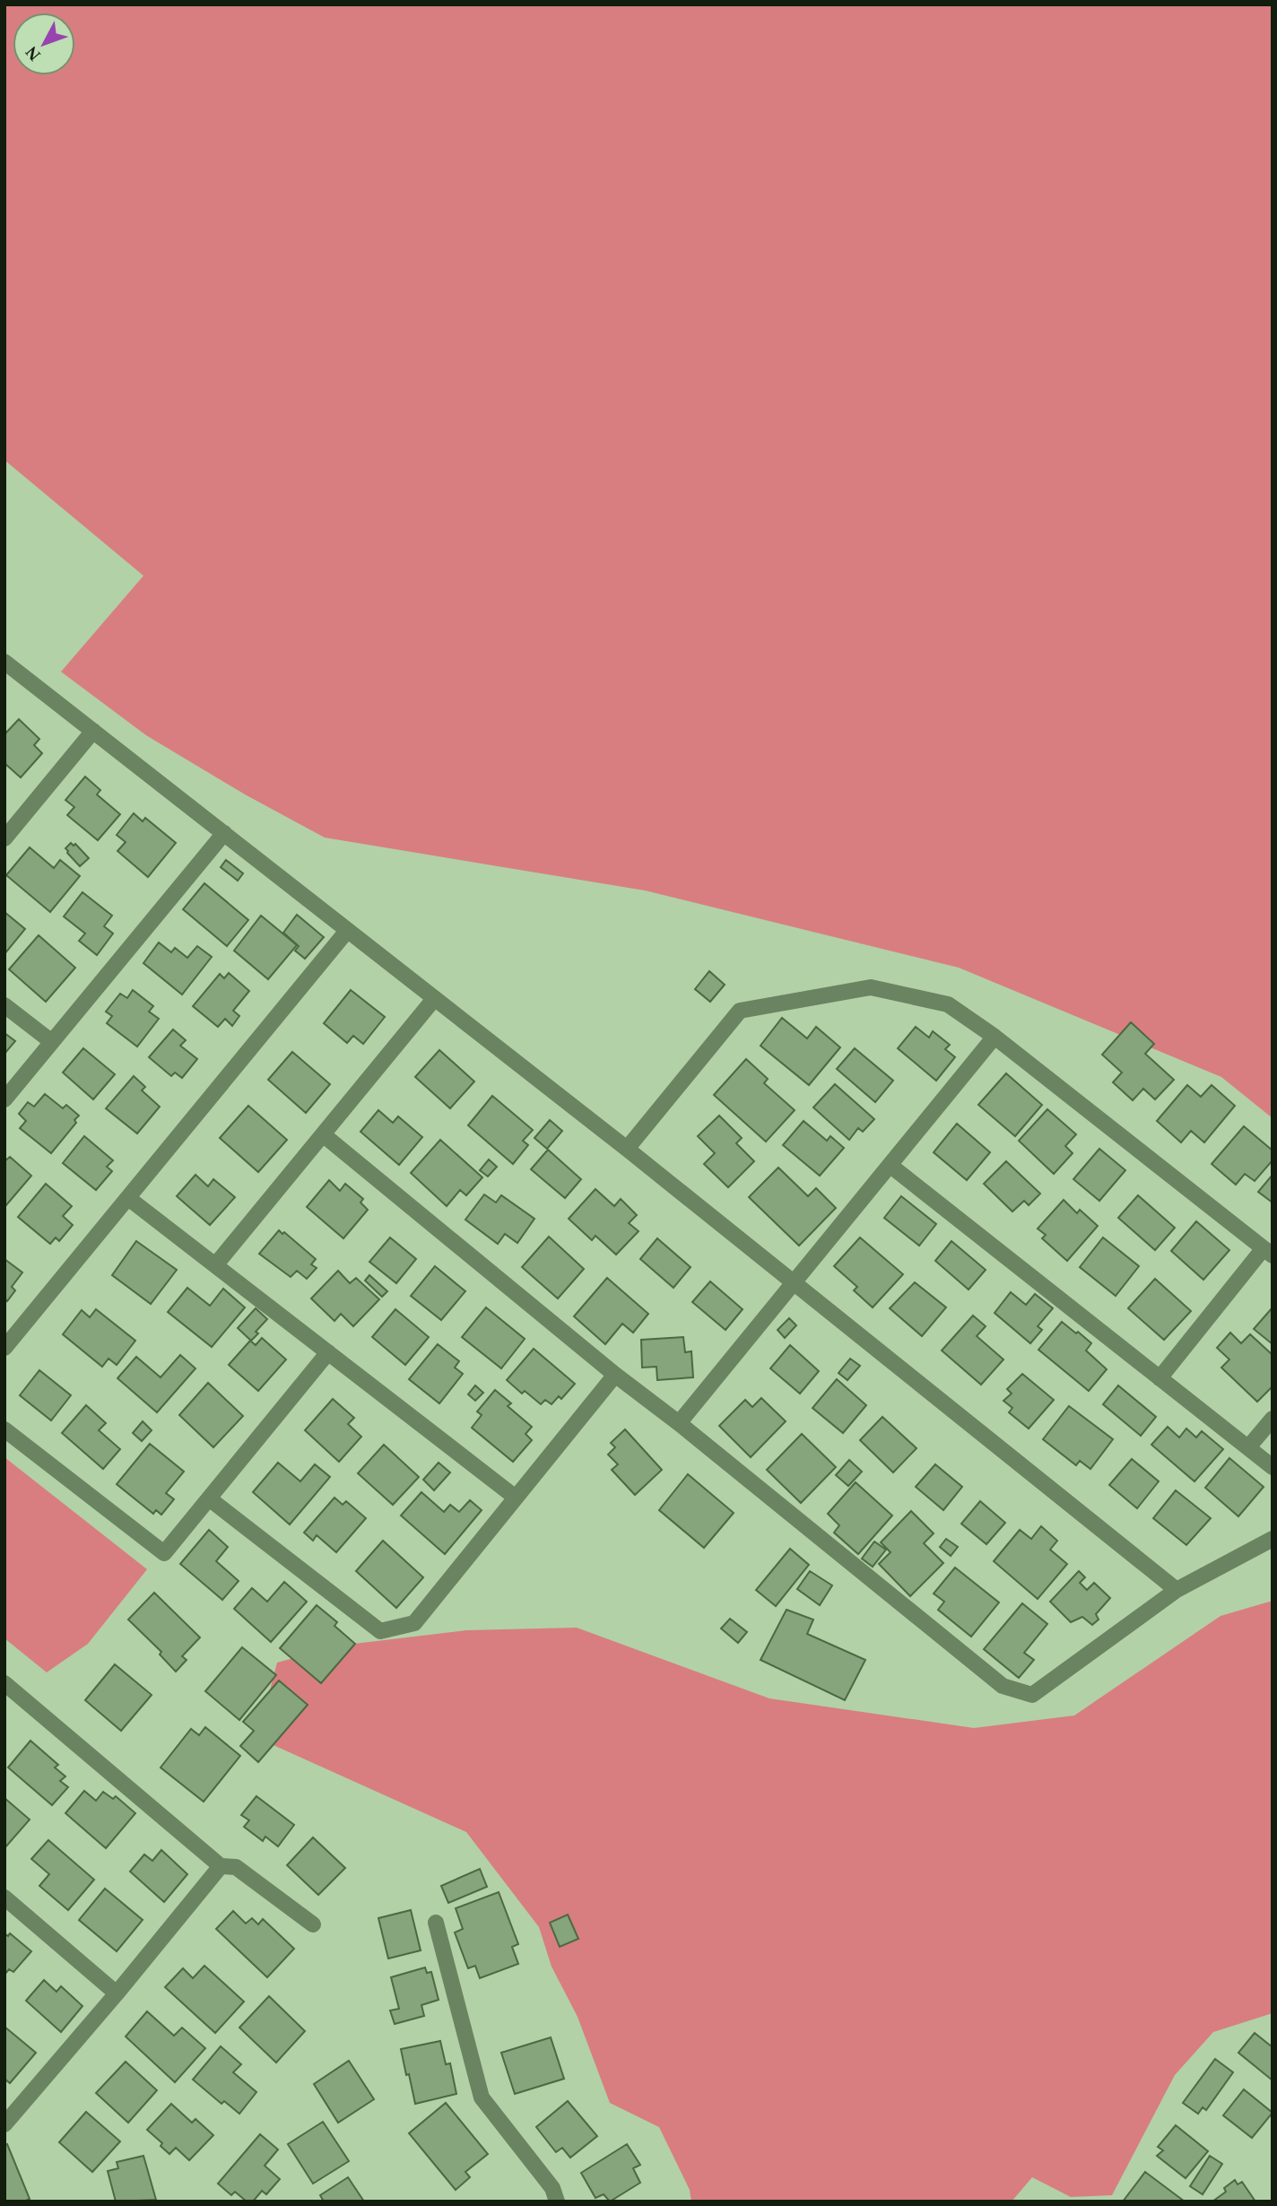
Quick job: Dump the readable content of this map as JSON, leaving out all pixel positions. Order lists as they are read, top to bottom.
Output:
{
  "north": "bottom left"
}
